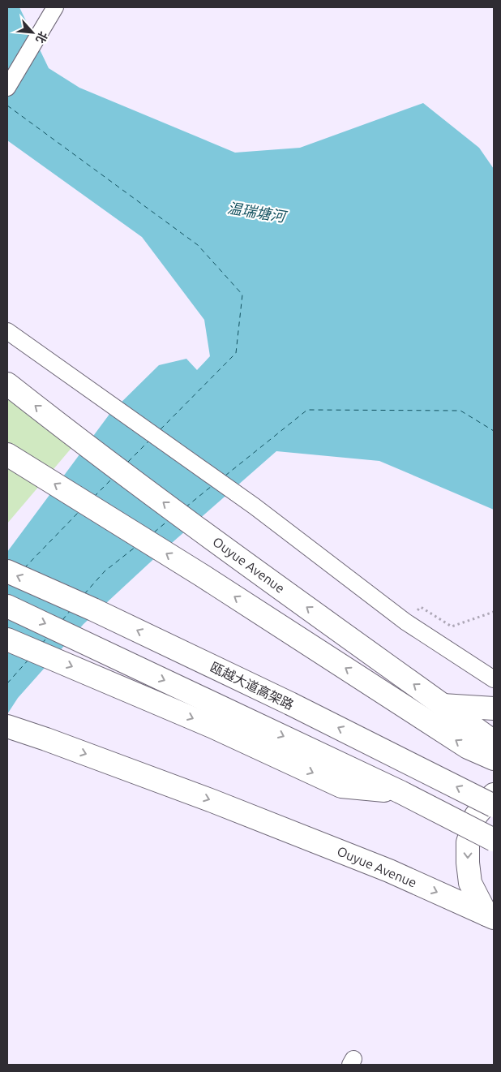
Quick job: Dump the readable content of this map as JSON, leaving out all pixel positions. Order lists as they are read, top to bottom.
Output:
{
  "streets": {
    "highway": ["Ouyue Avenue", "瓯越大道高架路"]
  },
  "water": ["温瑞塘河"],
  "north": "bottom right"
}
